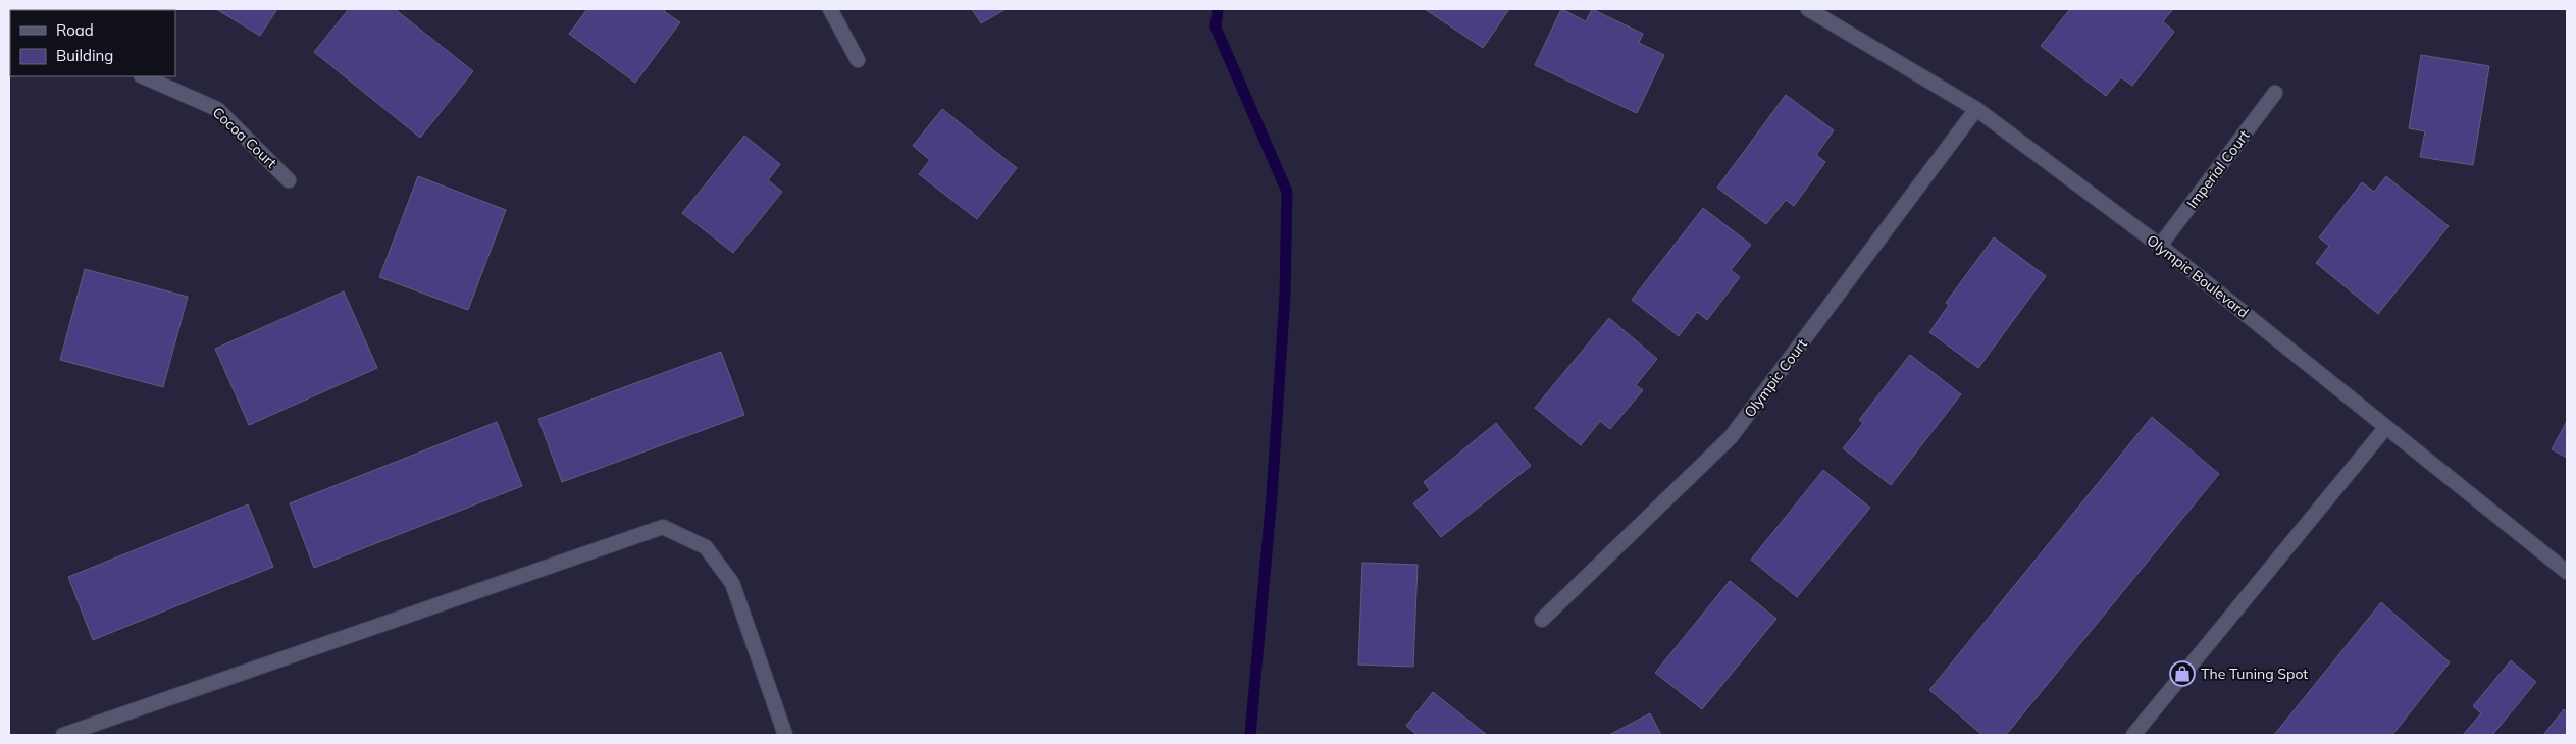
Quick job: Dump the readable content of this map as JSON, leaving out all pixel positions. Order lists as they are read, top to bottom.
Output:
{
  "streets": {
    "street": [
      "Cocoa Court",
      "Imperial Court",
      "Olympic Boulevard",
      "Olympic Court"
    ]
  },
  "crossings": [
    ["Imperial Court", "Olympic Boulevard"],
    ["Olympic Boulevard", "Olympic Court"]
  ],
  "places": {
    "shop": ["The Tuning Spot"]
  },
  "legend": ["Road", "Building"]
}
